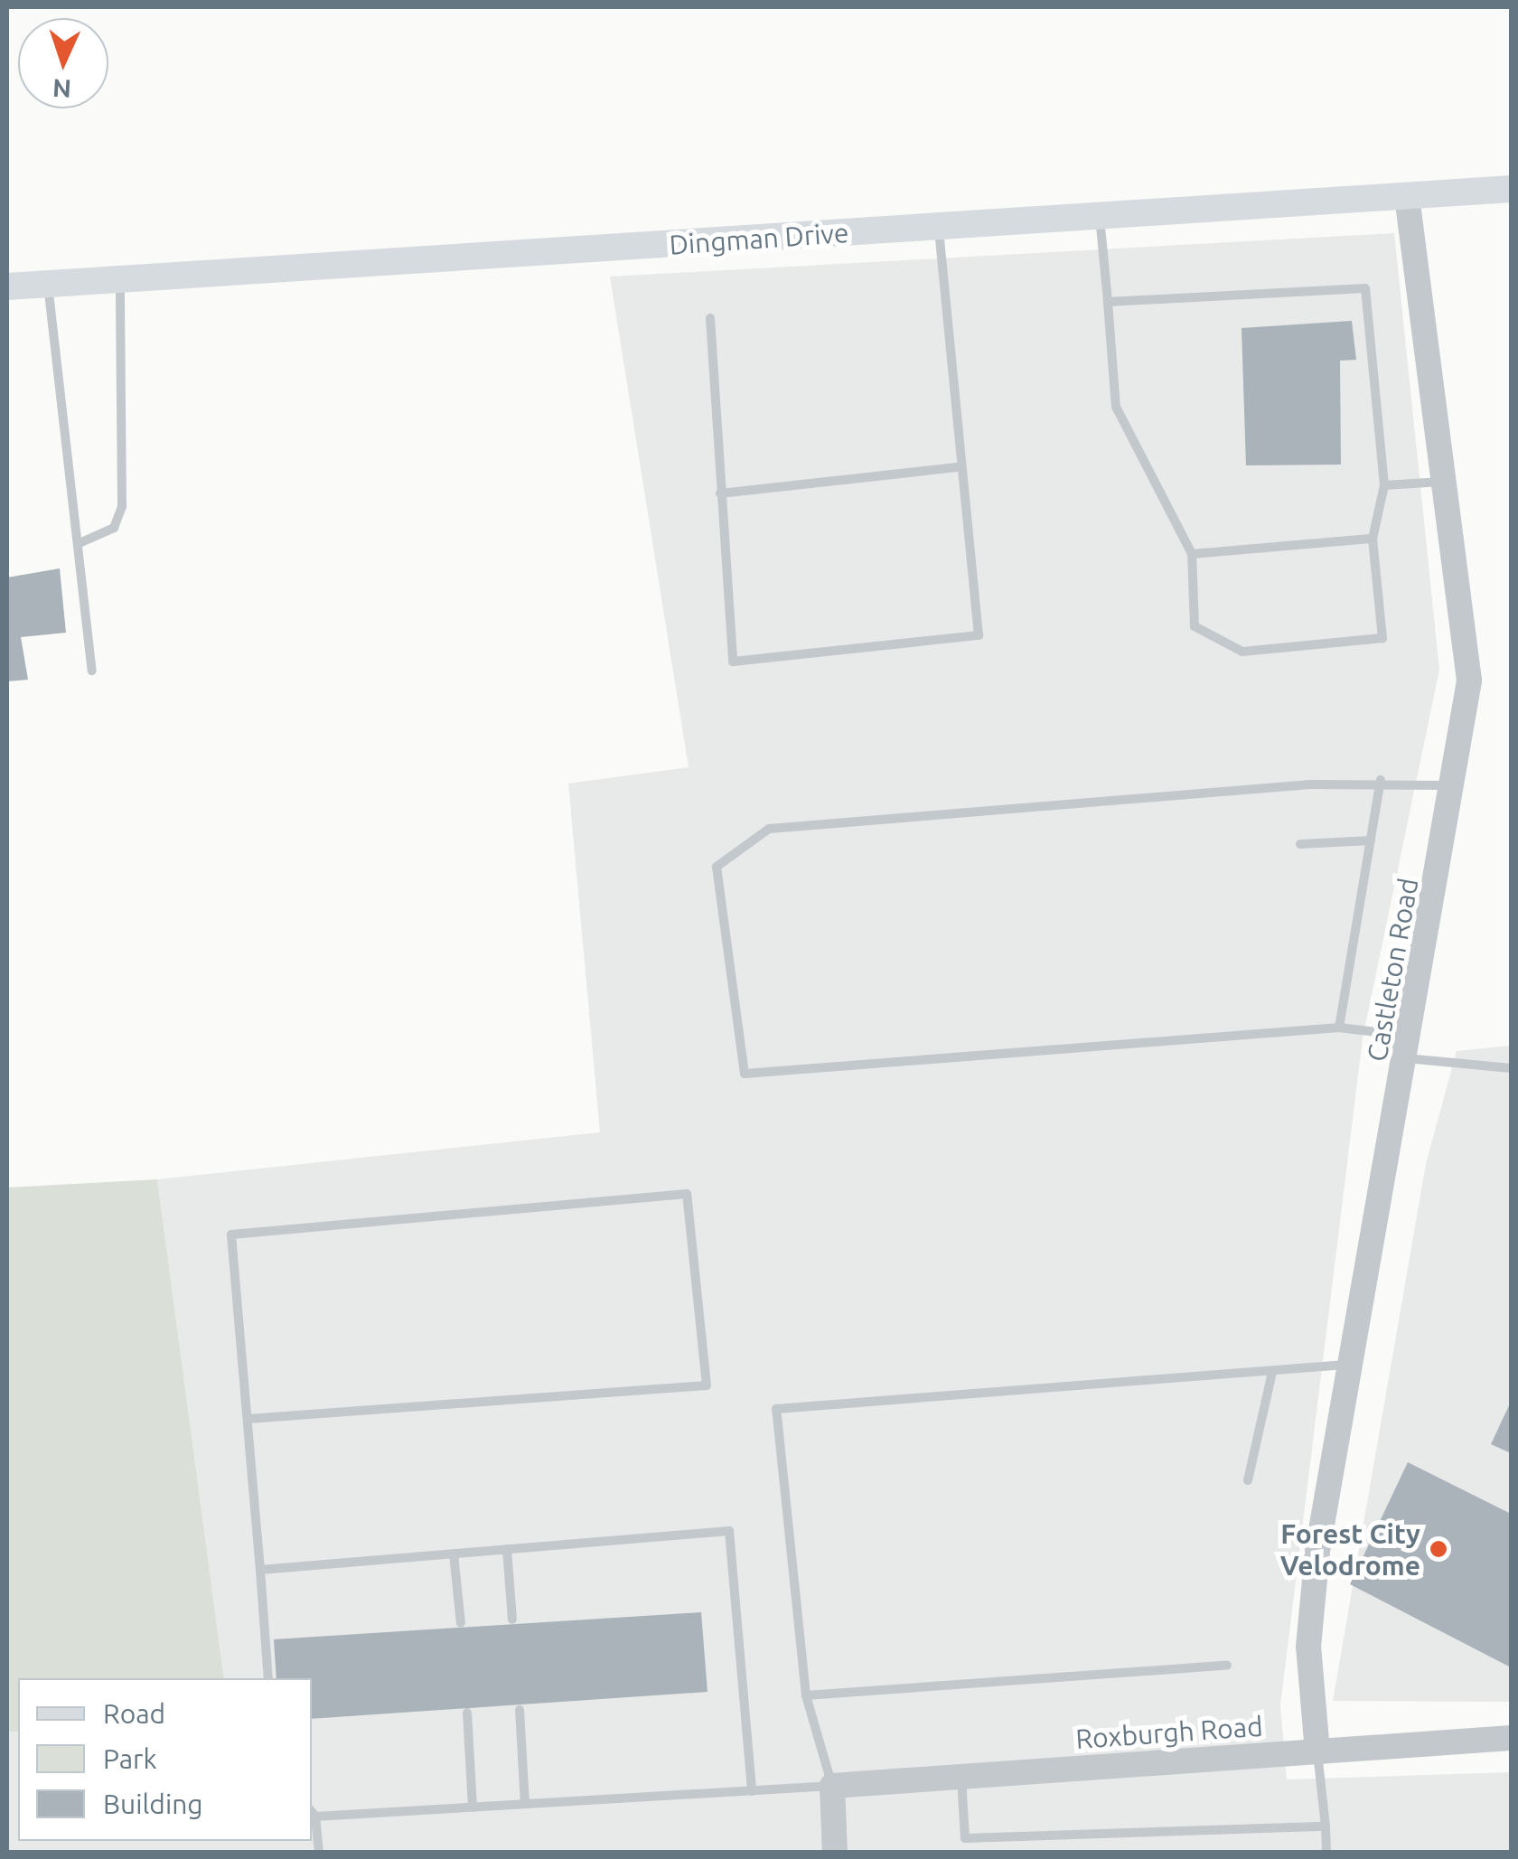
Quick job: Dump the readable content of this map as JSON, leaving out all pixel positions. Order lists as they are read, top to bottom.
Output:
{
  "streets": {
    "main road": ["Dingman Drive"],
    "street": ["Castleton Road", "Roxburgh Road"]
  },
  "crossings": [
    ["Dingman Drive", "Castleton Road"],
    ["Castleton Road", "Roxburgh Road"]
  ],
  "places": ["Forest City Velodrome"],
  "legend": ["Road", "Park", "Building"],
  "north": "bottom"
}
